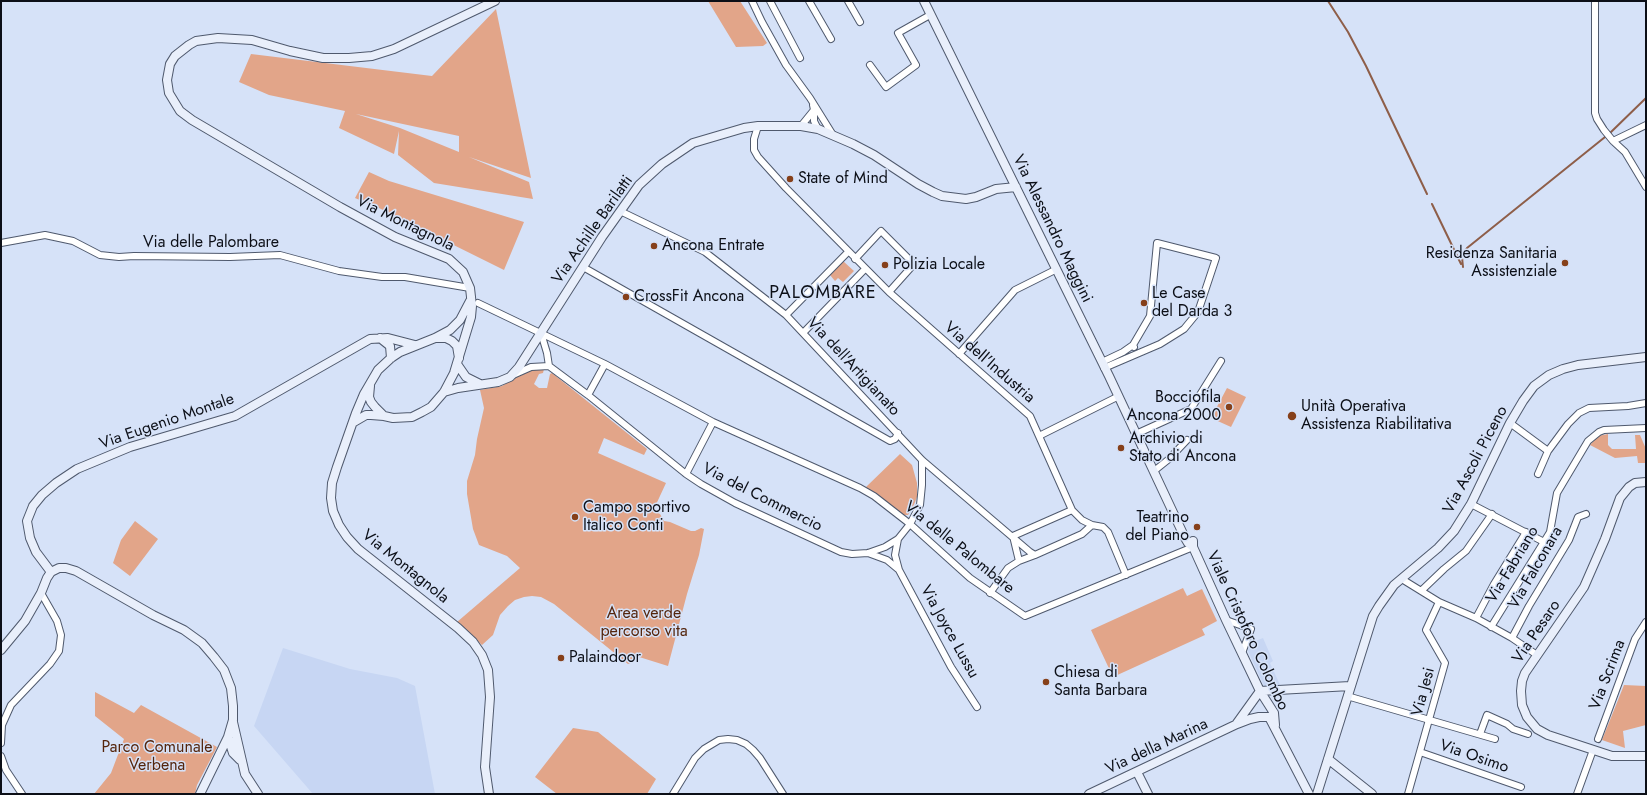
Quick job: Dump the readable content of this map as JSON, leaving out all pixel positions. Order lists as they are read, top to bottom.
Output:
{
  "streets": {
    "street": [
      "Via Montagnola",
      "Via Alessandro Maggini",
      "Via Achille Barilatti",
      "Via delle Palombare",
      "Via dell'Industria",
      "Via dell'Artigianato",
      "Via Eugenio Montale",
      "Via Ascoli Piceno",
      "Via del Commercio",
      "Via Fabriano",
      "Via Falconara",
      "Viale Cristoforo Colombo",
      "Via Joyce Lussu",
      "Via Pesaro",
      "Via Scrima",
      "Via Jesi",
      "Via della Marina",
      "Via Osimo"
    ]
  },
  "crossings": [
    ["Via Montagnola", "Via delle Palombare"],
    ["Via Montagnola", "Via Eugenio Montale"],
    ["Via Alessandro Maggini", "Via Achille Barilatti"],
    ["Via Alessandro Maggini", "Via delle Palombare"],
    ["Via Alessandro Maggini", "Viale Cristoforo Colombo"],
    ["Via Achille Barilatti", "Via delle Palombare"],
    ["Via Achille Barilatti", "Via dell'Industria"],
    ["Via Achille Barilatti", "Via dell'Artigianato"],
    ["Via delle Palombare", "Via del Commercio"],
    ["Via delle Palombare", "Viale Cristoforo Colombo"],
    ["Via dell'Artigianato", "Via del Commercio"],
    ["Via del Commercio", "Via Joyce Lussu"],
    ["Viale Cristoforo Colombo", "Via della Marina"],
    ["Via Jesi", "Via Osimo"]
  ],
  "districts": ["PALOMBARE"],
  "parks": ["Area verde percorso vita", "Parco Comunale Verbena"],
  "places": [
    "State of Mind",
    "Ancona Entrate",
    "Residenza Sanitaria Assistenziale",
    "Polizia Locale",
    "CrossFit Ancona",
    "Le Case del Darda 3",
    "Bocciofila Ancona 2000",
    "Unità Operativa Assistenza Riabilitativa",
    "Archivio di Stato di Ancona",
    "Campo sportivo Italico Conti",
    "Teatrino del Piano",
    "Palaindoor",
    "Chiesa di Santa Barbara"
  ]
}
